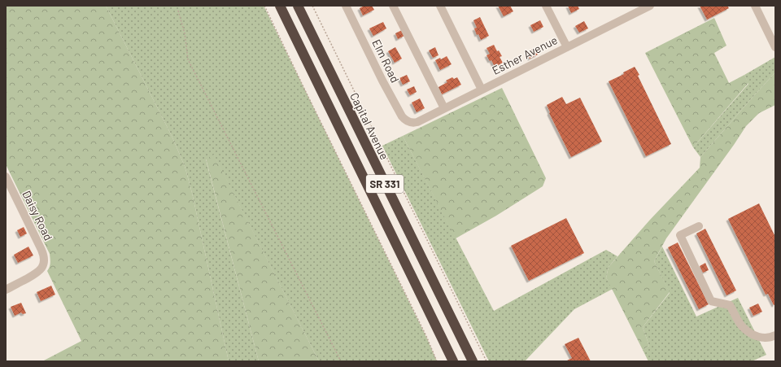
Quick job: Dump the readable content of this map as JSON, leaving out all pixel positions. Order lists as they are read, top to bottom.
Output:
{
  "streets": {
    "highway": ["Capital Avenue", "SR 331"],
    "street": ["Esther Avenue", "Elm Road", "Daisy Road"]
  },
  "crossings": [
    ["Esther Avenue", "Elm Road"]
  ]
}
